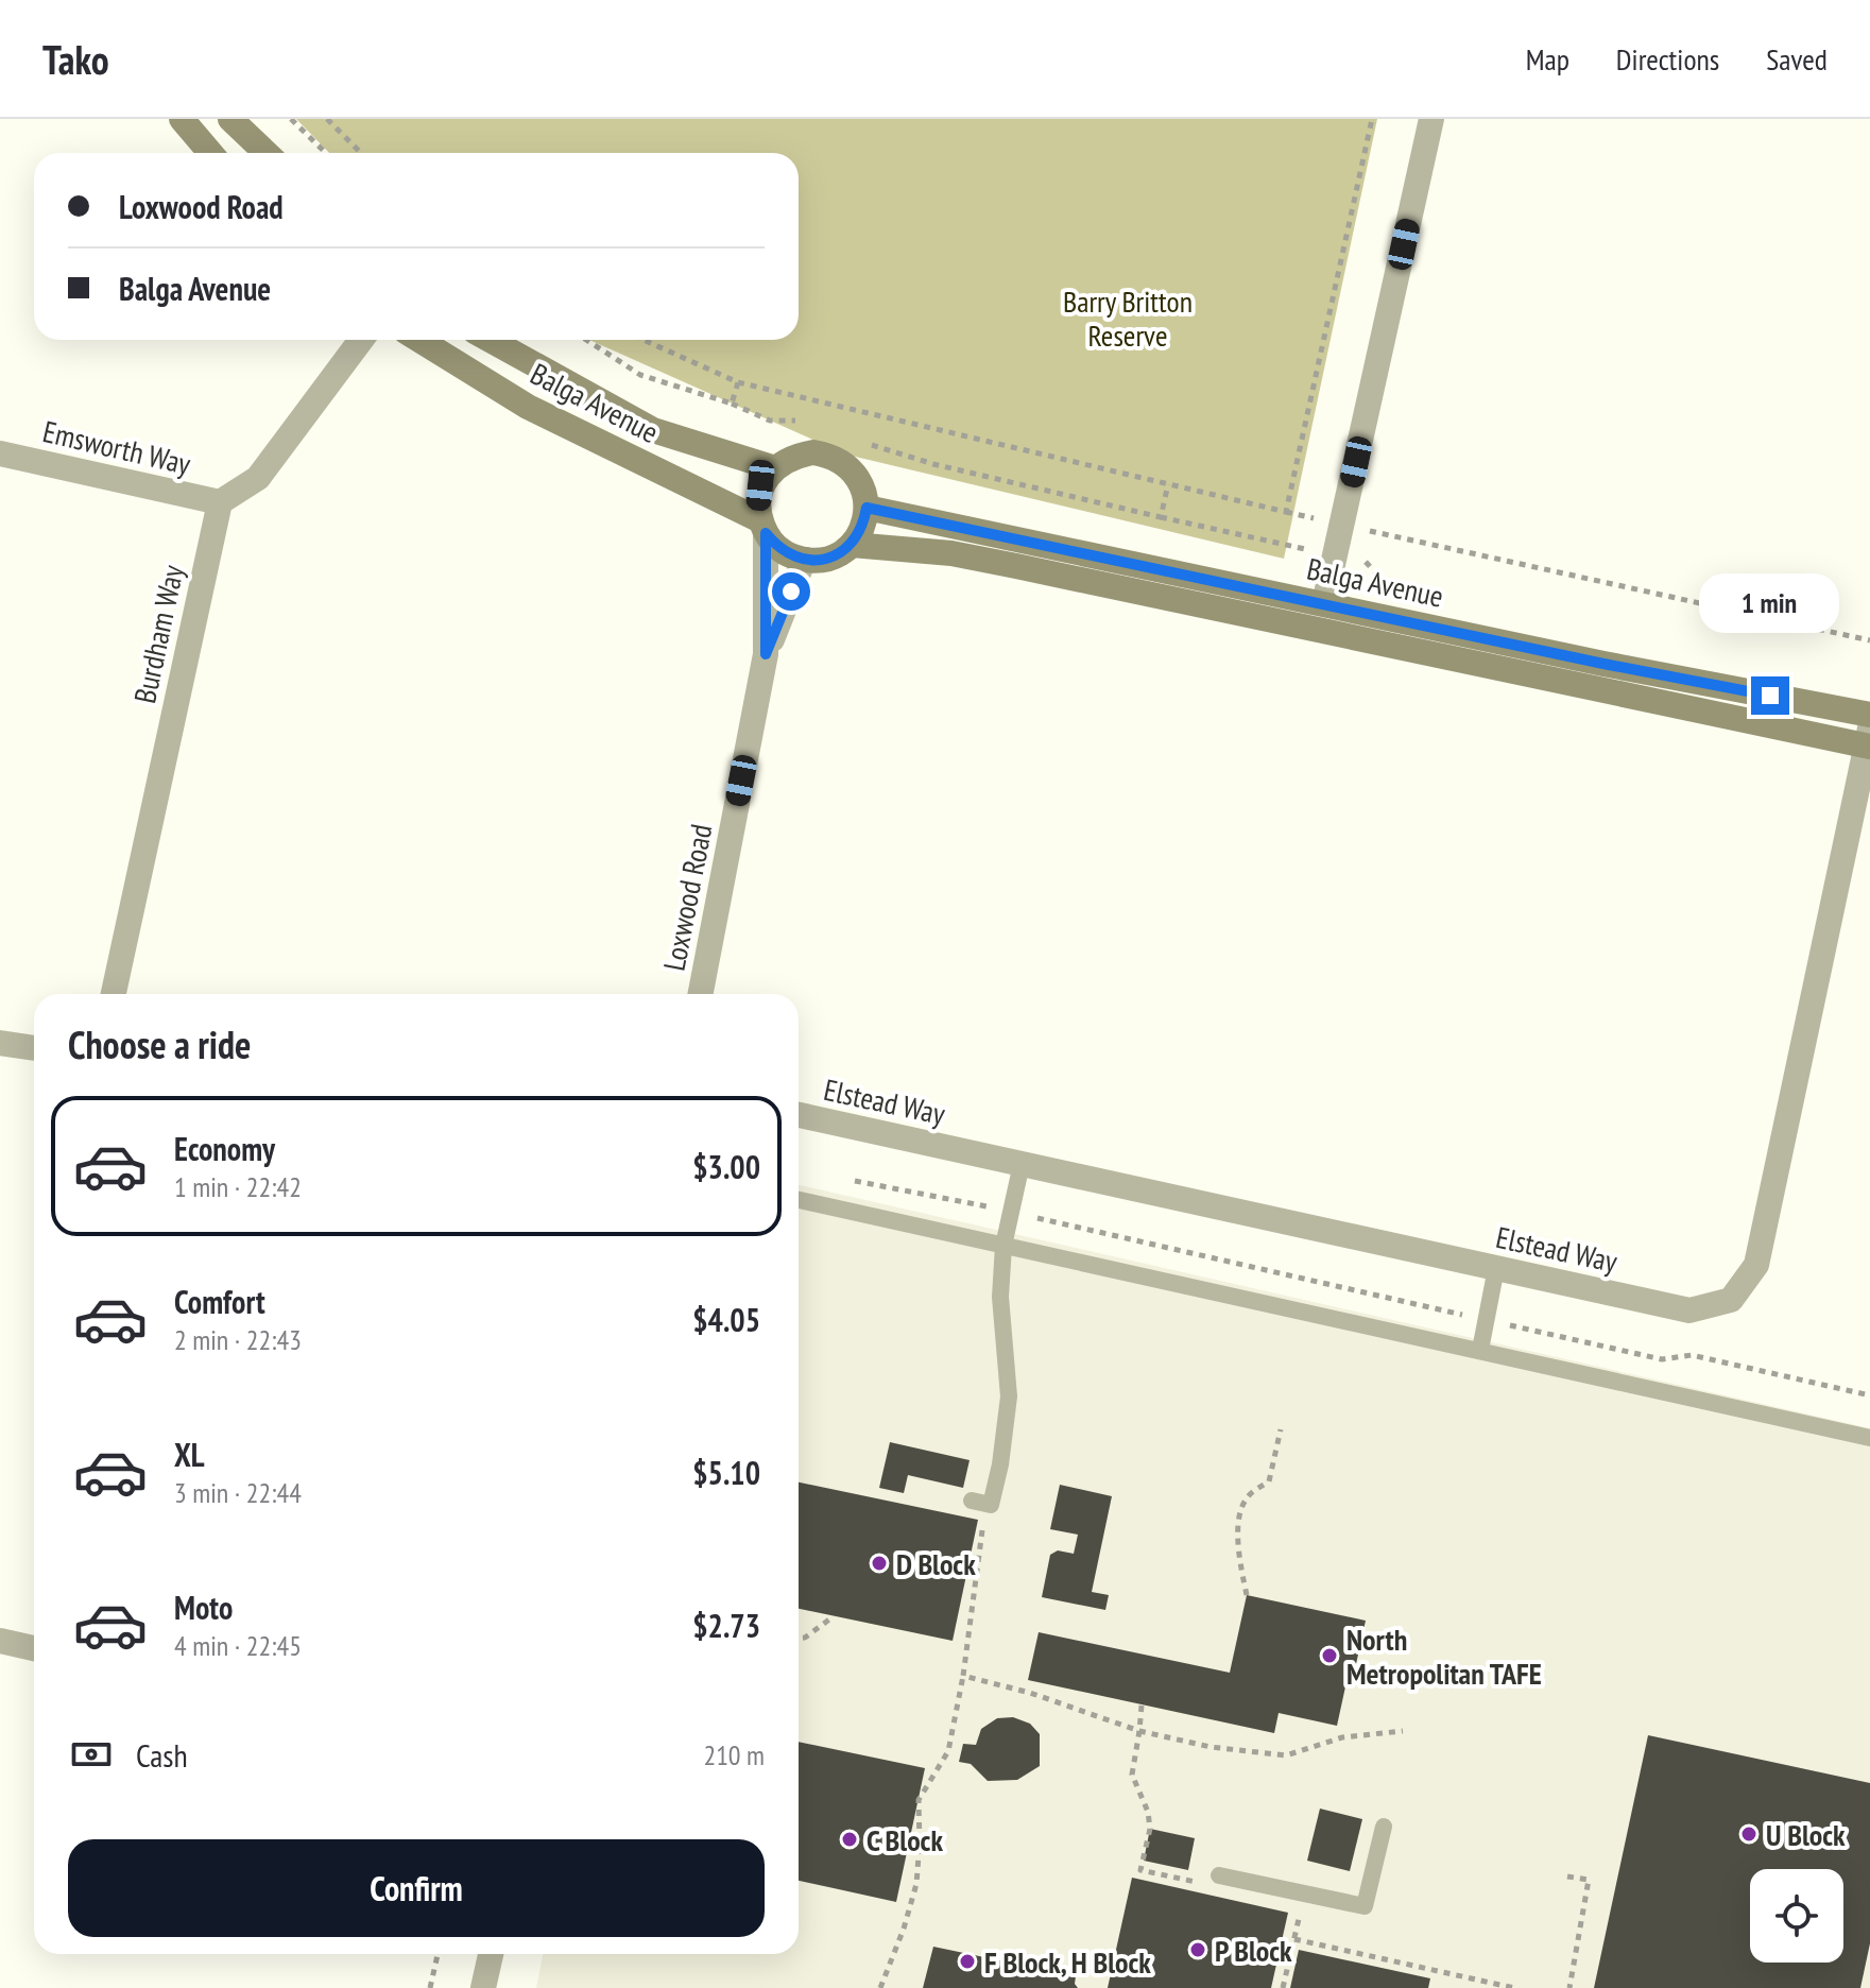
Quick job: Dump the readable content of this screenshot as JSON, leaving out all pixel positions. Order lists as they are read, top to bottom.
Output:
{
  "streets": {
    "main road": ["Balga Avenue"],
    "street": [
      "Emsworth Way",
      "Burdham Way",
      "Loxwood Road",
      "Elstead Way"
    ]
  },
  "crossings": [
    ["Balga Avenue", "Loxwood Road"],
    ["Balga Avenue", "Elstead Way"],
    ["Emsworth Way", "Burdham Way"]
  ],
  "parks": ["Barry Britton Reserve"],
  "places": [
    "D Block",
    "North Metropolitan TAFE",
    "U Block",
    "C Block",
    "P Block",
    "F Block, H Block"
  ],
  "page": {
    "header": "Tako",
    "nav": ["Map", "Directions", "Saved"],
    "banner": ["Loxwood Road", "Balga Avenue"],
    "bubble": "1 min",
    "heading": "Choose a ride",
    "list": [
      {
        "name": "Economy",
        "note": "1 min · 22:42",
        "value": "$3.00"
      },
      {
        "name": "Comfort",
        "note": "2 min · 22:43",
        "value": "$4.05"
      },
      {
        "name": "XL",
        "note": "3 min · 22:44",
        "value": "$5.10"
      },
      {
        "name": "Moto",
        "note": "4 min · 22:45",
        "value": "$2.73"
      }
    ],
    "pay": ["Cash", "210 m"],
    "buttons": "Confirm"
  }
}
